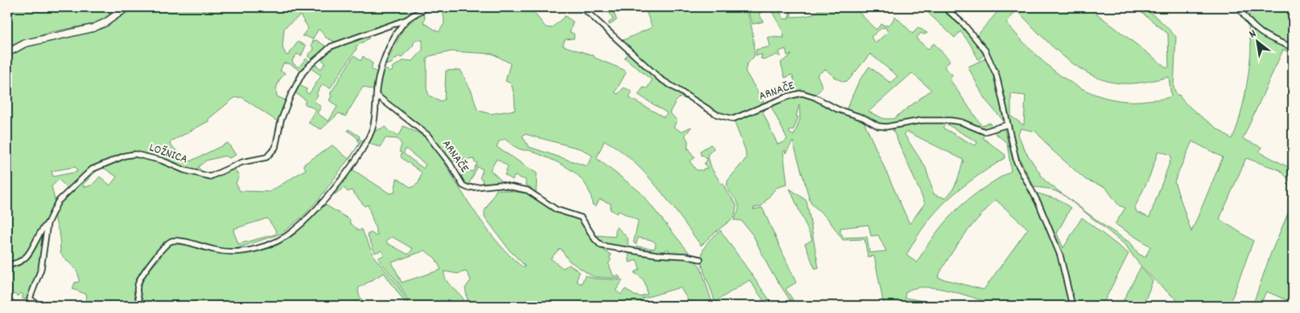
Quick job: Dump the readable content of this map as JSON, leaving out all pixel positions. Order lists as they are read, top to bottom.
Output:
{
  "streets": {
    "street": ["ARNAČE", "LOŽNICA"]
  },
  "north": "top left"
}
